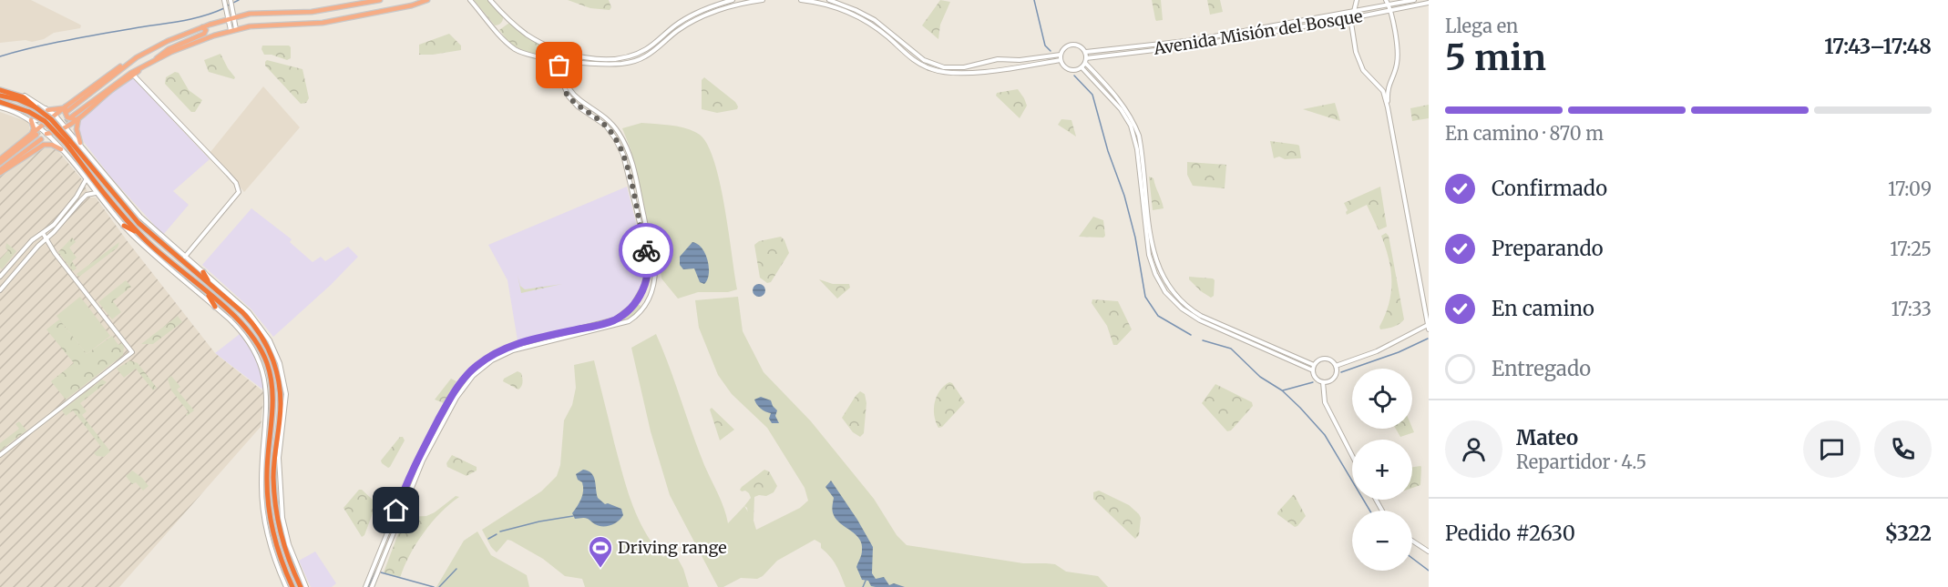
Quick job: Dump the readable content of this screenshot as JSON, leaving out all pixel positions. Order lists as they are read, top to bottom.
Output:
{
  "streets": {
    "main road": ["Avenida Misión del Bosque"]
  },
  "places": {
    "sports": ["Driving range"]
  },
  "page": {
    "heading": ["5 min", "Llega en", "17:43–17:48"],
    "panel": [
      "Mateo",
      "Repartidor · 4.5",
      "Pedido #2630",
      "$322"
    ],
    "bar": "En camino · 870 m",
    "list": [
      ["Confirmado", "17:09"],
      ["Preparando", "17:25"],
      ["En camino", "17:33"],
      "Entregado"
    ],
    "map_buttons": ["+", "−"]
  }
}
